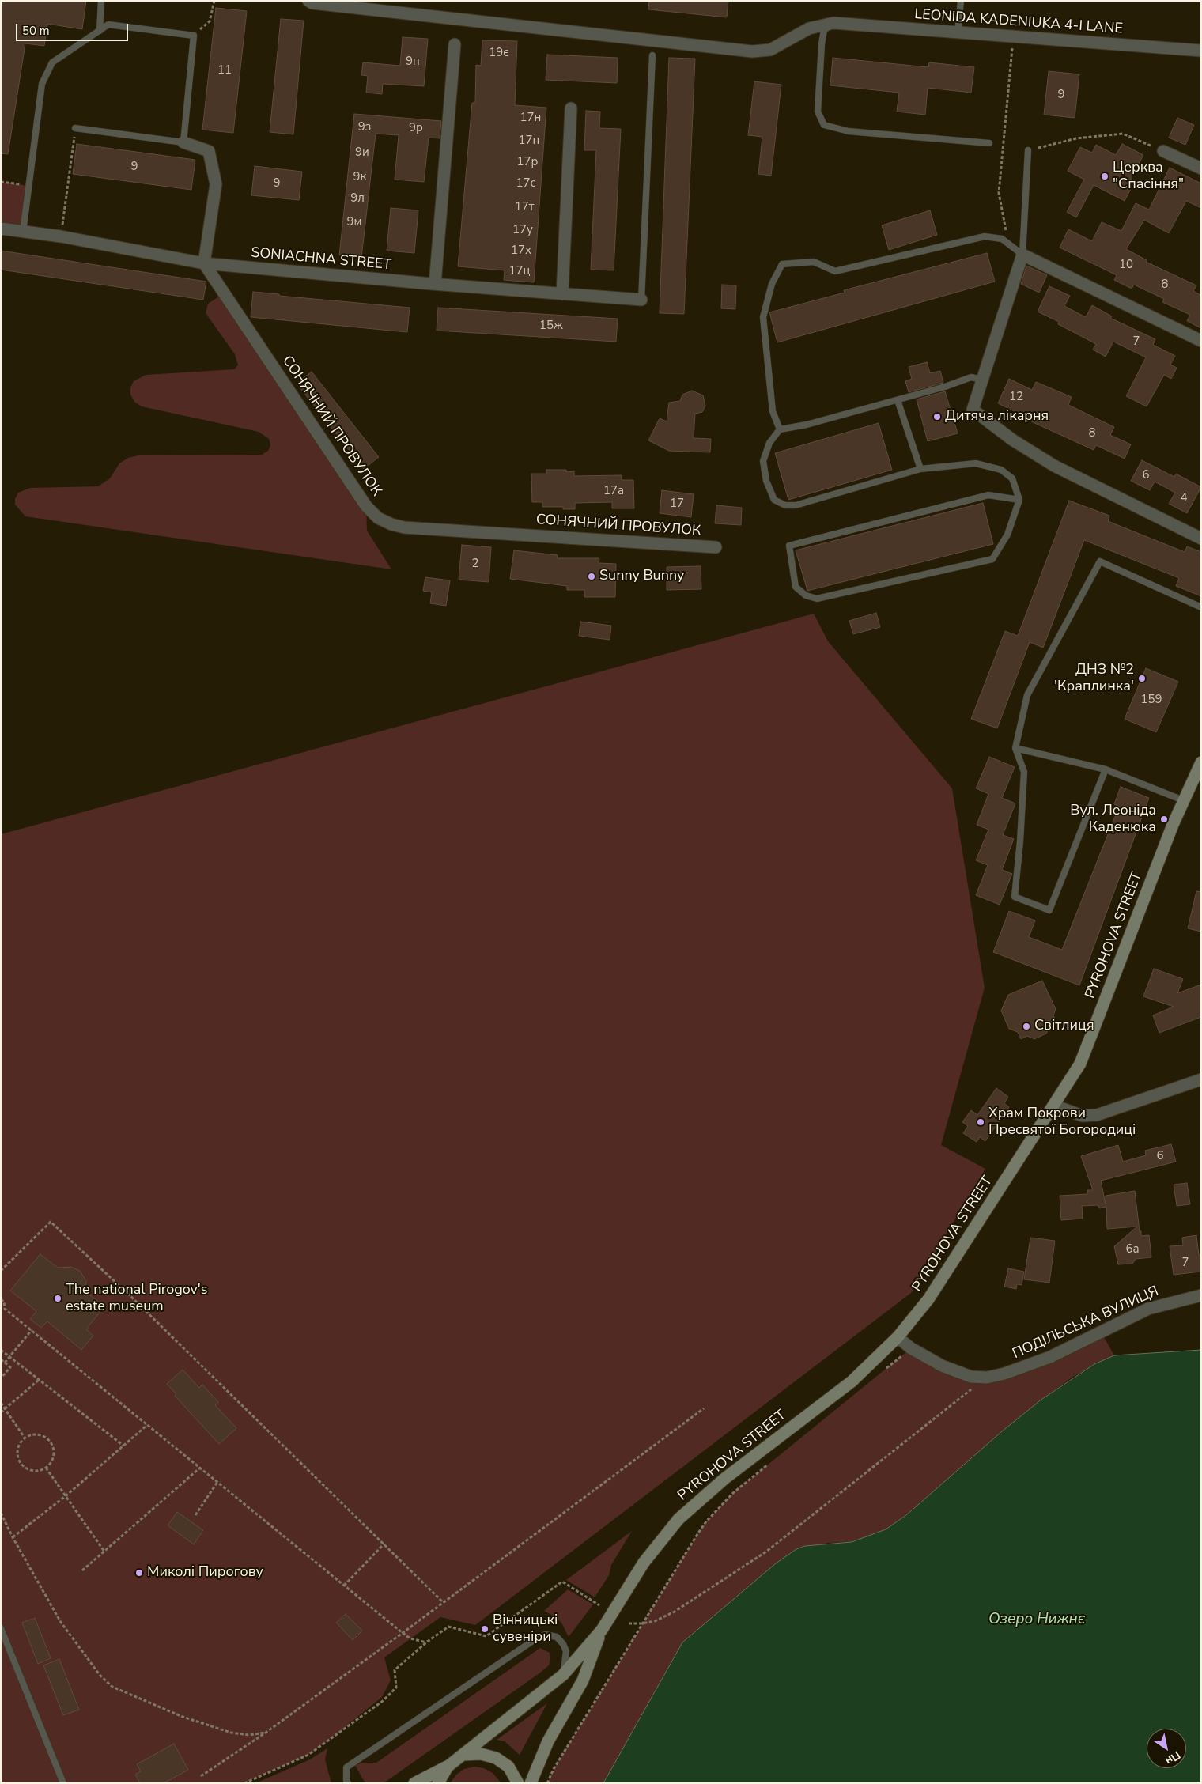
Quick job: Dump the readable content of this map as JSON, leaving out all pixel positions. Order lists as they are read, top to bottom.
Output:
{
  "streets": {
    "street": [
      "LEONIDA KADENIUKA 4-I LANE",
      "SONIACHNA STREET",
      "СОНЯЧНИЙ ПРОВУЛОК",
      "PYROHOVA STREET",
      "ПОДІЛЬСЬКА ВУЛИЦЯ"
    ]
  },
  "crossings": [
    ["SONIACHNA STREET", "СОНЯЧНИЙ ПРОВУЛОК"],
    ["PYROHOVA STREET", "ПОДІЛЬСЬКА ВУЛИЦЯ"]
  ],
  "water": ["Озеро Нижнє"],
  "places": [
    "Церква \"Спасіння\"",
    "Дитяча лікарня",
    "Sunny Bunny",
    "ДНЗ №2 'Краплинка'",
    "Вул. Леоніда Каденюка",
    "Світлиця",
    "Храм Покрови Пресвятої Богородиці",
    "The national Pirogov's estate museum",
    "Миколі Пирогову",
    "Вінницькі сувеніри"
  ],
  "house_numbers": [
    "19є",
    "9п",
    "11",
    "9",
    "17н",
    "9з",
    "9р",
    "17п",
    "9и",
    "17р",
    "9",
    "9к",
    "9",
    "17с",
    "9л",
    "17т",
    "9м",
    "17у",
    "17х",
    "10",
    "17ц",
    "8",
    "15ж",
    "7",
    "12",
    "8",
    "6",
    "17а",
    "4",
    "17",
    "2",
    "159",
    "6",
    "6а",
    "7"
  ],
  "scale_bar": "50 m",
  "north": "bottom right"
}
